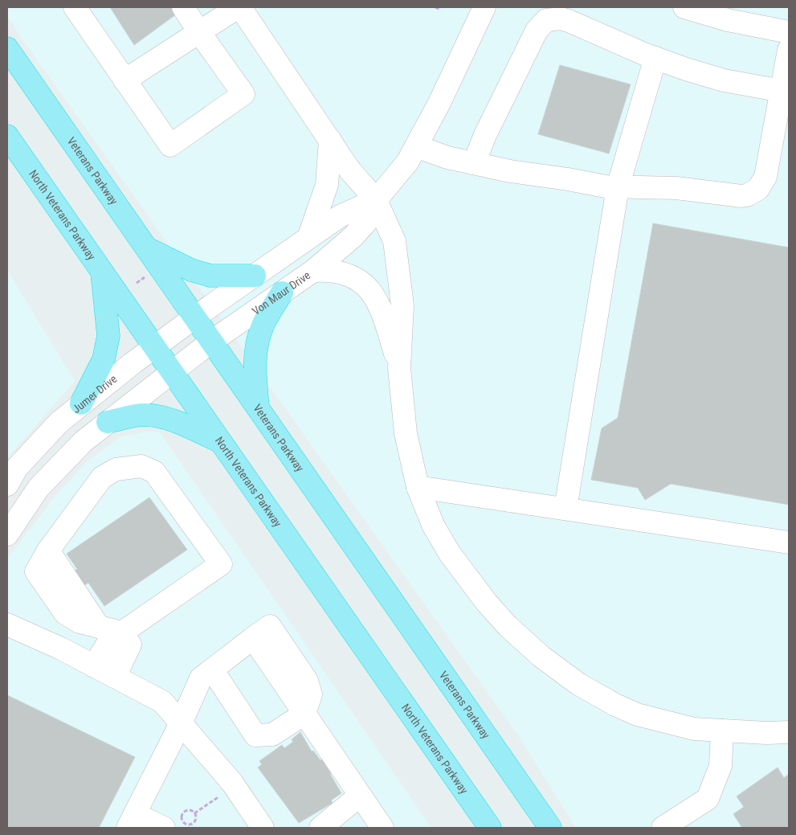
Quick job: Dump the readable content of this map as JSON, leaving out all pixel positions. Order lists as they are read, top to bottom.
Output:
{
  "streets": {
    "highway": ["Veterans Parkway", "North Veterans Parkway"],
    "street": ["Von Maur Drive", "Jumer Drive"]
  },
  "crossings": [
    ["Veterans Parkway", "Von Maur Drive"],
    ["Veterans Parkway", "Jumer Drive"],
    ["North Veterans Parkway", "Von Maur Drive"],
    ["North Veterans Parkway", "Jumer Drive"],
    ["Von Maur Drive", "Jumer Drive"]
  ]
}
